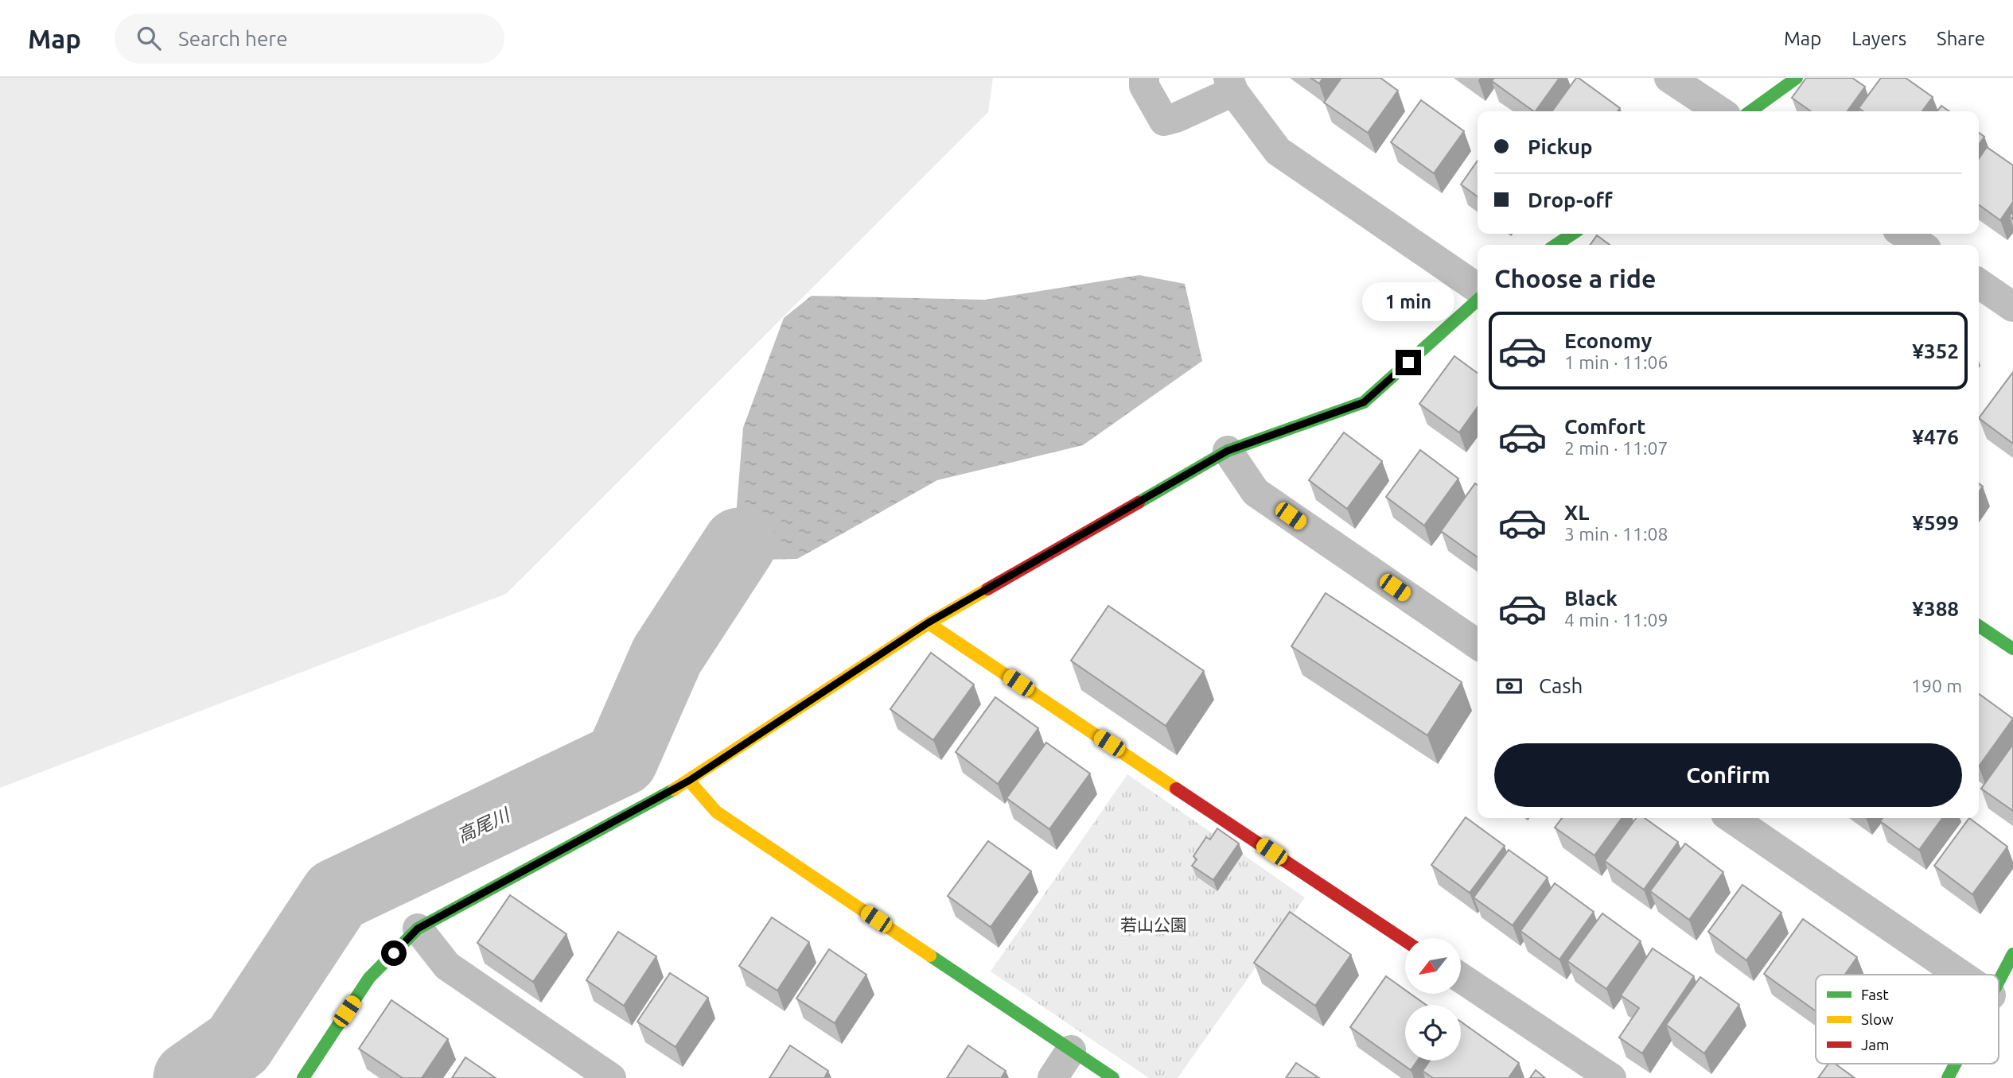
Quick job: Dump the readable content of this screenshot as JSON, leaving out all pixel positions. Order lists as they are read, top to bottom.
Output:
{
  "water": ["高尾川"],
  "parks": ["若山公園"],
  "legend": ["Fast", "Slow", "Jam"],
  "north": "bottom left",
  "page": {
    "header": "Map",
    "search": "Search here",
    "nav": ["Map", "Layers", "Share"],
    "banner": ["Pickup", "Drop-off"],
    "heading": "Choose a ride",
    "bubble": "1 min",
    "list": [
      {
        "name": "Economy",
        "note": "1 min · 11:06",
        "value": "¥352"
      },
      {
        "name": "Comfort",
        "note": "2 min · 11:07",
        "value": "¥476"
      },
      {
        "name": "XL",
        "note": "3 min · 11:08",
        "value": "¥599"
      },
      {
        "name": "Black",
        "note": "4 min · 11:09",
        "value": "¥388"
      }
    ],
    "pay": ["Cash", "190 m"],
    "buttons": "Confirm"
  }
}
